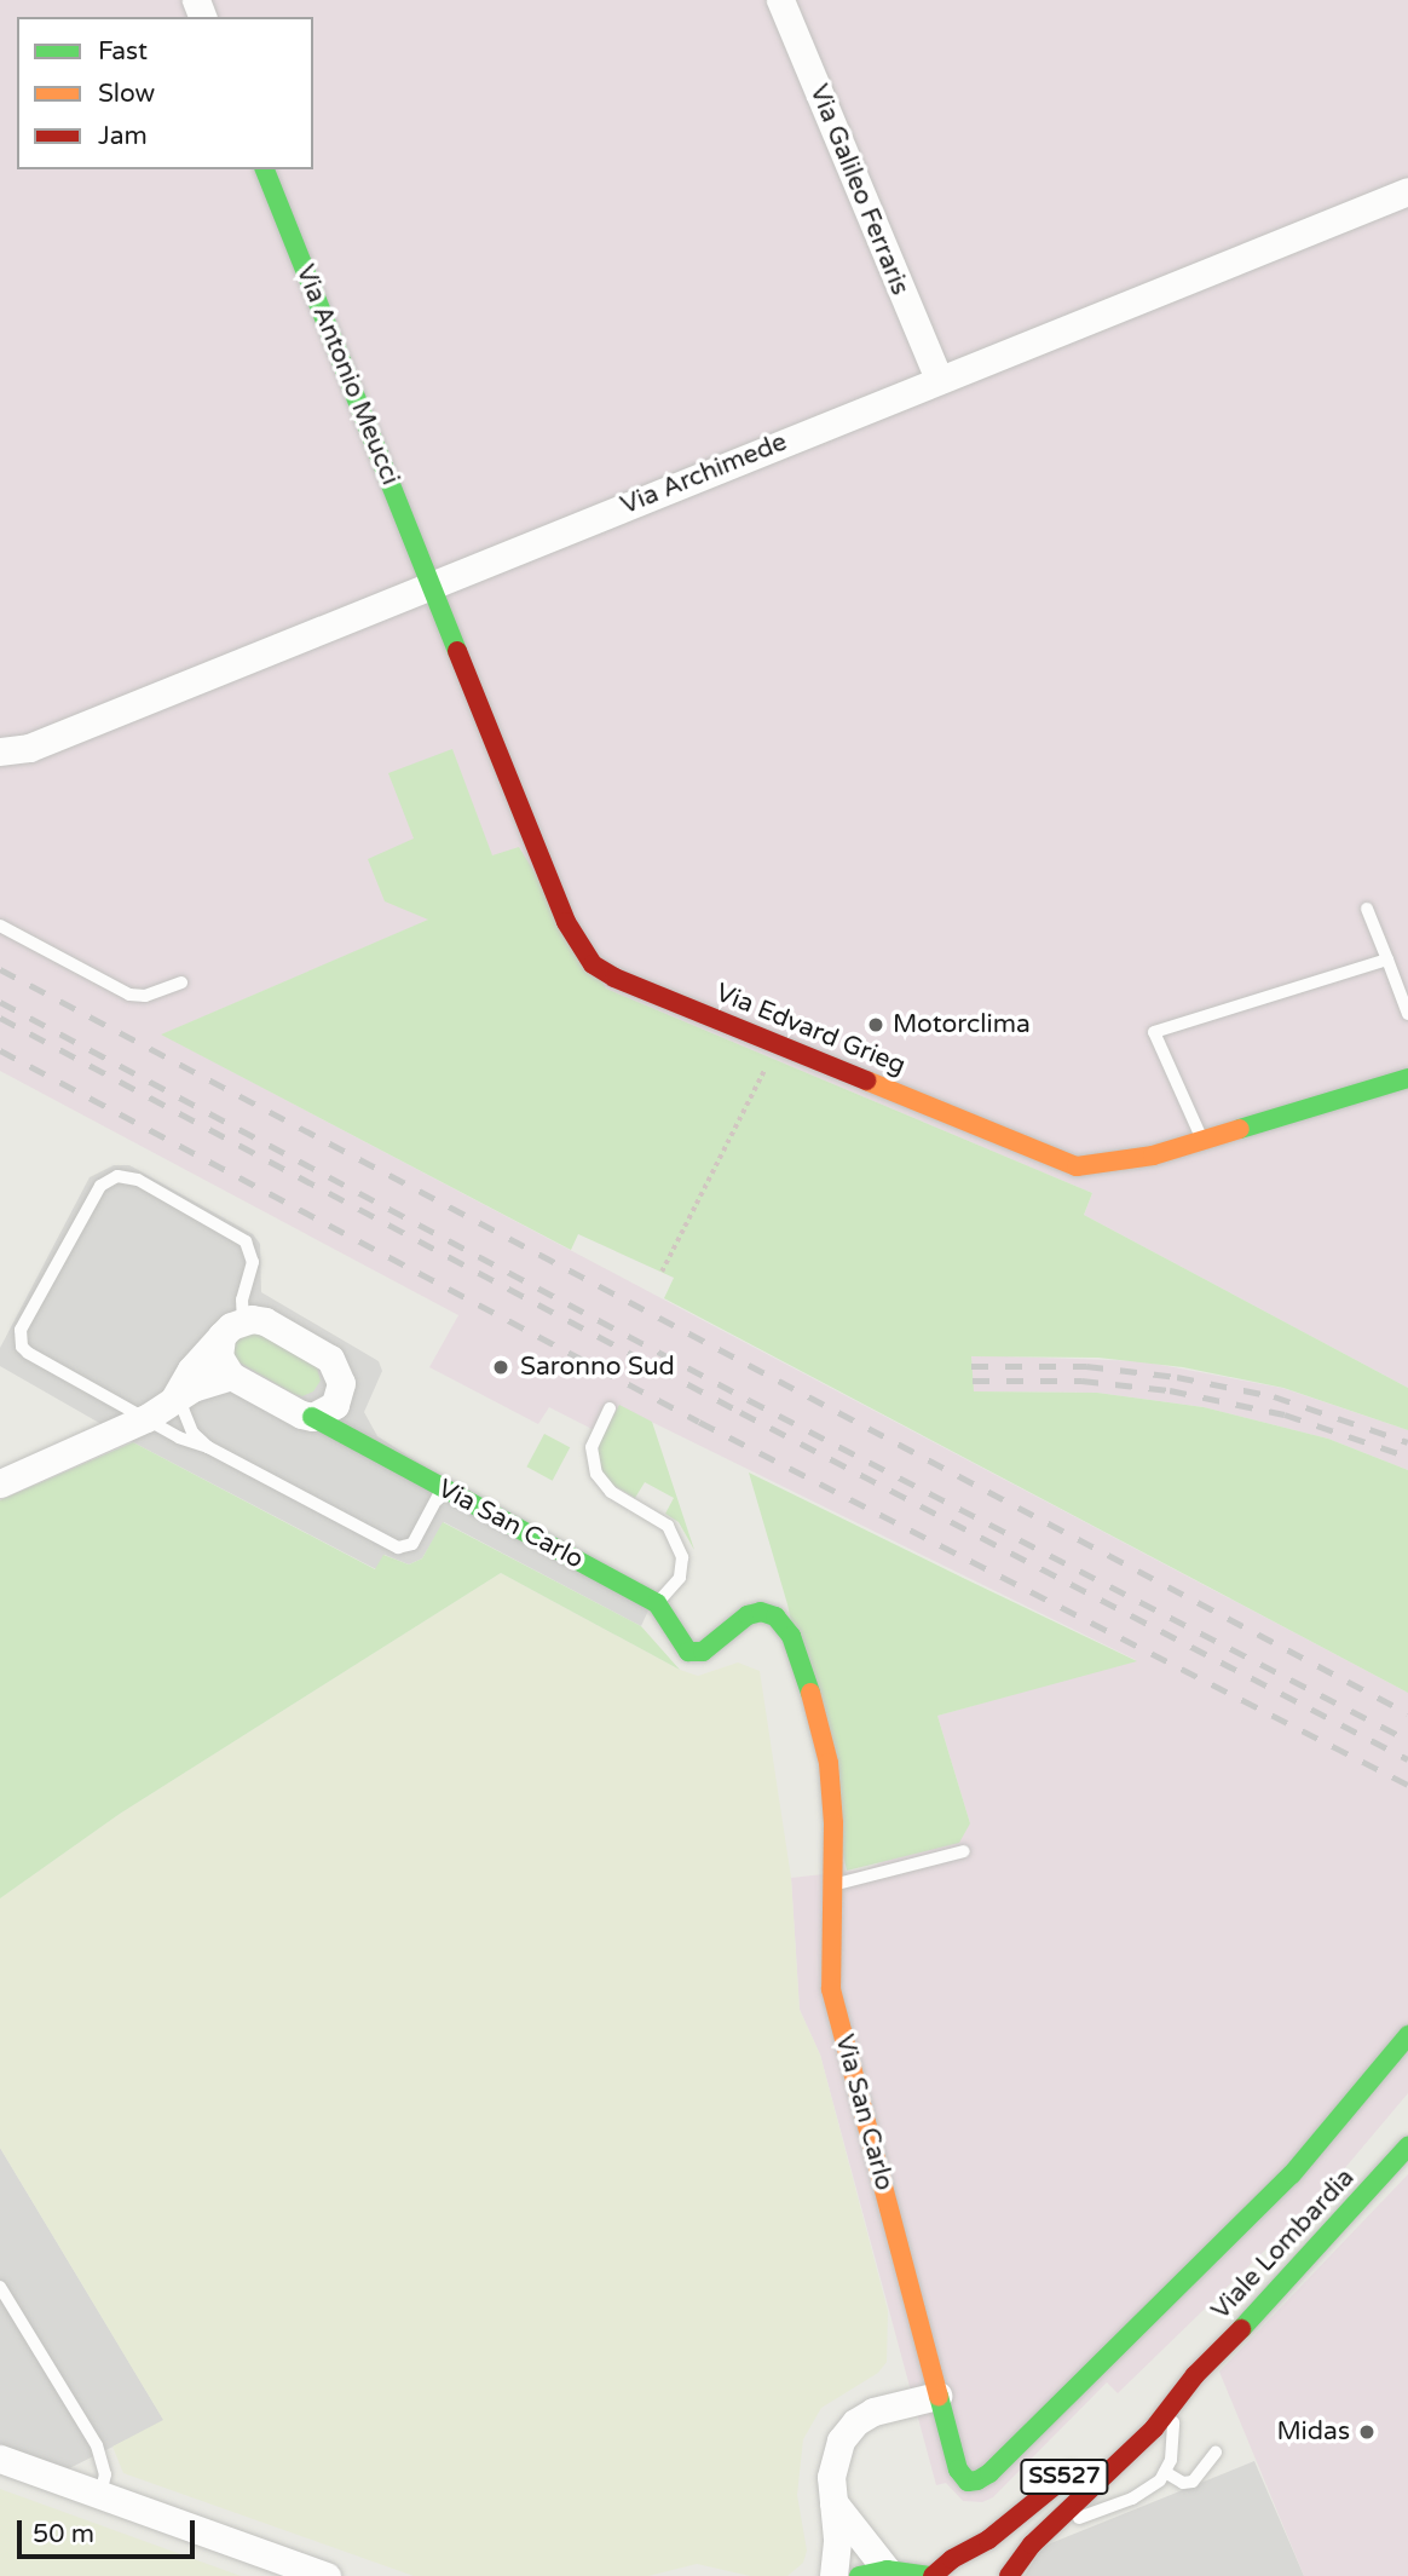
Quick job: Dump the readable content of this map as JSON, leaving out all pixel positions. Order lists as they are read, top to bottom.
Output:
{
  "streets": {
    "street": [
      "Via Galileo Ferraris",
      "Via Antonio Meucci",
      "Via Archimede",
      "Via Edvard Grieg",
      "Via San Carlo",
      "Viale Lombardia",
      "SS527"
    ]
  },
  "crossings": [
    ["Via Galileo Ferraris", "Via Archimede"],
    ["Via Antonio Meucci", "Via Archimede"],
    ["Via Antonio Meucci", "Via Edvard Grieg"],
    ["Via Archimede", "Via Edvard Grieg"]
  ],
  "places": ["Motorclima", "Saronno Sud", "Midas"],
  "legend": ["Fast", "Slow", "Jam"],
  "scale_bar": "50 m"
}
